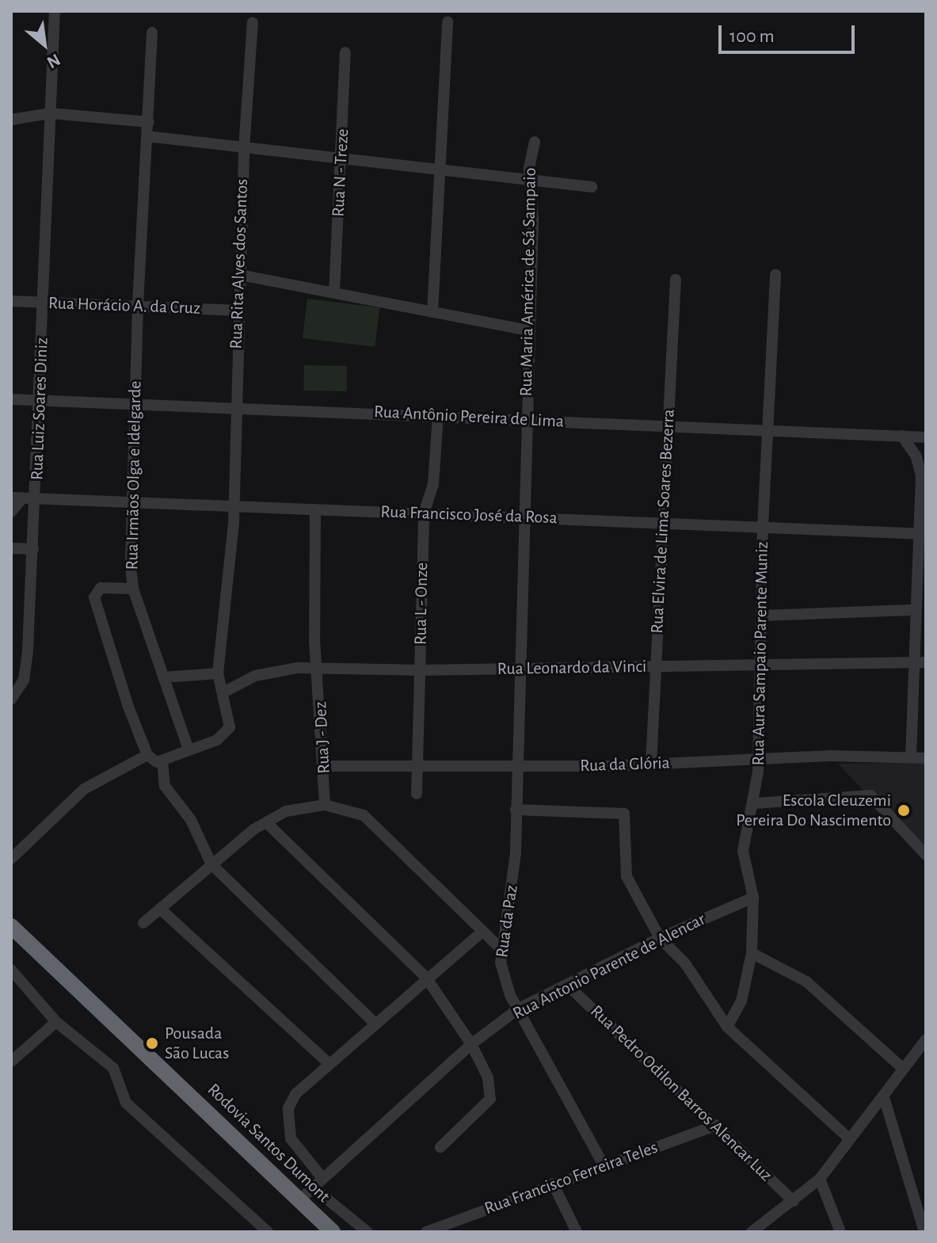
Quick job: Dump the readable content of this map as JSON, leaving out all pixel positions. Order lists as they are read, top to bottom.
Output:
{
  "streets": {
    "highway": ["Rodovia Santos Dumont"],
    "street": [
      "Rua N - Treze",
      "Rua Rita Alves dos Santos",
      "Rua Maria América de Sá Sampaio",
      "Rua Horácio A. da Cruz",
      "Rua Luiz Soares Diniz",
      "Rua Antônio Pereira de Lima",
      "Rua Irmãos Olga e Idelgarde",
      "Rua Francisco José da Rosa",
      "Rua Elvira de Lima Soares Bezerra",
      "Rua L - Onze",
      "Rua Aura Sampaio Parente Muniz",
      "Rua Leonardo da Vinci",
      "Rua J - Dez",
      "Rua da Glória",
      "Rua da Paz",
      "Rua Antonio Parente de Alencar",
      "Rua Pedro Odilon Barros Alencar Luz",
      "Rua Francisco Ferreira Teles"
    ]
  },
  "crossings": [
    ["Rua Rita Alves dos Santos", "Rua Horácio A. da Cruz"],
    ["Rua Rita Alves dos Santos", "Rua Antônio Pereira de Lima"],
    ["Rua Rita Alves dos Santos", "Rua Francisco José da Rosa"],
    ["Rua Maria América de Sá Sampaio", "Rua Antônio Pereira de Lima"],
    ["Rua Maria América de Sá Sampaio", "Rua Francisco José da Rosa"],
    ["Rua Maria América de Sá Sampaio", "Rua Leonardo da Vinci"],
    ["Rua Maria América de Sá Sampaio", "Rua da Glória"],
    ["Rua Maria América de Sá Sampaio", "Rua da Paz"],
    ["Rua Horácio A. da Cruz", "Rua Luiz Soares Diniz"],
    ["Rua Horácio A. da Cruz", "Rua Irmãos Olga e Idelgarde"],
    ["Rua Luiz Soares Diniz", "Rua Antônio Pereira de Lima"],
    ["Rua Luiz Soares Diniz", "Rua Francisco José da Rosa"],
    ["Rua Antônio Pereira de Lima", "Rua Irmãos Olga e Idelgarde"],
    ["Rua Antônio Pereira de Lima", "Rua Elvira de Lima Soares Bezerra"],
    ["Rua Antônio Pereira de Lima", "Rua L - Onze"],
    ["Rua Antônio Pereira de Lima", "Rua Aura Sampaio Parente Muniz"],
    ["Rua Irmãos Olga e Idelgarde", "Rua Francisco José da Rosa"],
    ["Rua Francisco José da Rosa", "Rua Elvira de Lima Soares Bezerra"],
    ["Rua Francisco José da Rosa", "Rua L - Onze"],
    ["Rua Francisco José da Rosa", "Rua Aura Sampaio Parente Muniz"],
    ["Rua Elvira de Lima Soares Bezerra", "Rua Leonardo da Vinci"],
    ["Rua Elvira de Lima Soares Bezerra", "Rua da Glória"],
    ["Rua L - Onze", "Rua Leonardo da Vinci"],
    ["Rua L - Onze", "Rua da Glória"],
    ["Rua Aura Sampaio Parente Muniz", "Rua Leonardo da Vinci"],
    ["Rua Aura Sampaio Parente Muniz", "Rua da Glória"],
    ["Rua Aura Sampaio Parente Muniz", "Rua Antonio Parente de Alencar"],
    ["Rua Leonardo da Vinci", "Rua J - Dez"],
    ["Rua J - Dez", "Rua da Glória"],
    ["Rua da Glória", "Rua da Paz"],
    ["Rua da Paz", "Rua Antonio Parente de Alencar"],
    ["Rua da Paz", "Rua Francisco Ferreira Teles"],
    ["Rua Antonio Parente de Alencar", "Rua Pedro Odilon Barros Alencar Luz"],
    ["Rua Antonio Parente de Alencar", "Rodovia Santos Dumont"],
    ["Rua Pedro Odilon Barros Alencar Luz", "Rua Francisco Ferreira Teles"]
  ],
  "places": ["Escola Cleuzemi Pereira Do Nascimento", "Pousada São Lucas"],
  "scale_bar": "100 m",
  "north": "bottom right"
}
